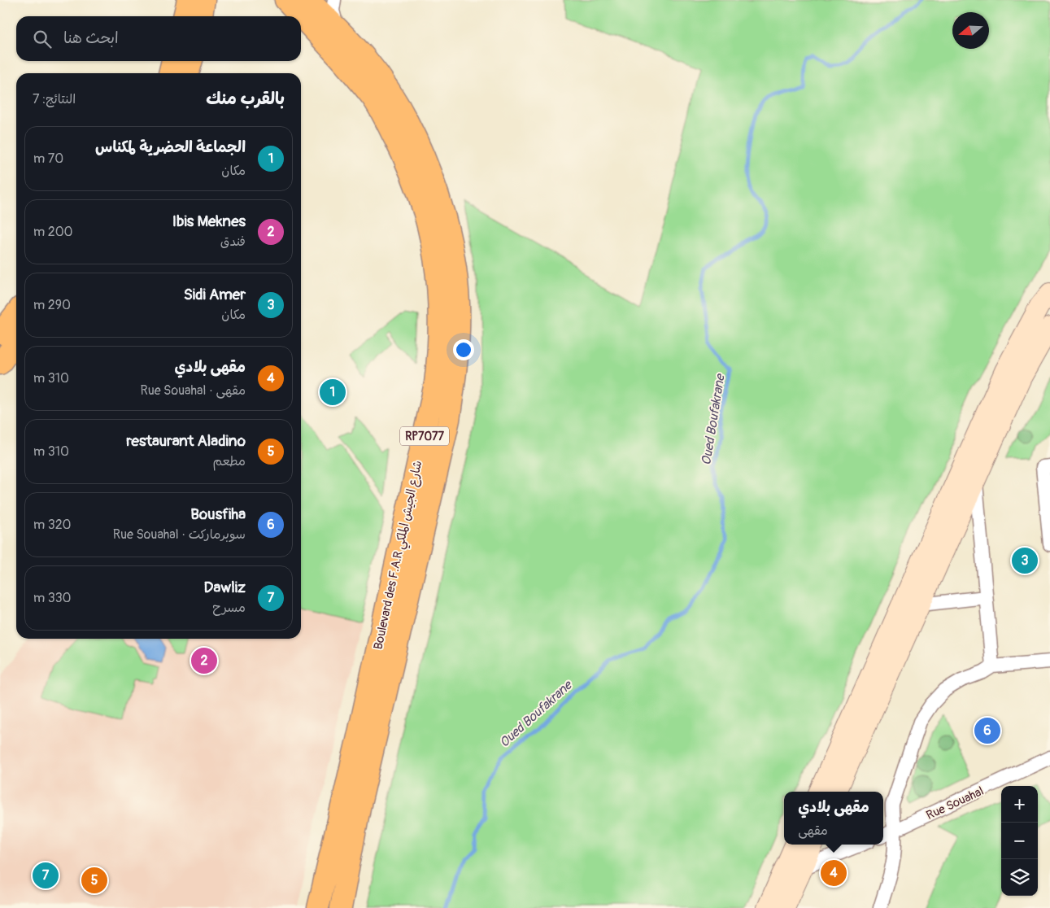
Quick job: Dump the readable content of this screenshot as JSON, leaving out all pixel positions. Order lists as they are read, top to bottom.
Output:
{
  "streets": {
    "main road": ["RP7077", "Boulevard des F.A.R شارع الجيش الملكي"],
    "street": ["Rue Souahal"]
  },
  "water": ["Oued Boufakrane"],
  "north": "left",
  "page": {
    "search": "ابحث هنا",
    "heading": ["بالقرب منك", "النتائج: 7"],
    "list": [
      {
        "mark": "1",
        "name": "الجماعة الحضرية لمكناس",
        "note": "مكان",
        "value": "70 m"
      },
      {
        "mark": "2",
        "name": "Ibis Meknes",
        "note": "فندق",
        "value": "200 m"
      },
      {
        "mark": "3",
        "name": "Sidi Amer",
        "note": "مكان",
        "value": "290 m"
      },
      {
        "mark": "4",
        "name": "مقهى بلادي",
        "note": "مقهى · Rue Souahal",
        "value": "310 m"
      },
      {
        "mark": "5",
        "name": "restaurant Aladino",
        "note": "مطعم",
        "value": "310 m"
      },
      {
        "mark": "6",
        "name": "Bousfiha",
        "note": "سوبرماركت · Rue Souahal",
        "value": "320 m"
      },
      {
        "mark": "7",
        "name": "Dawliz",
        "note": "مسرح",
        "value": "330 m"
      }
    ],
    "pins": [
      "1",
      "3",
      "2",
      "6",
      "4",
      "7",
      "5"
    ],
    "map_buttons": ["+", "−"],
    "popup": ["مقهى بلادي", "مقهى"]
  }
}
